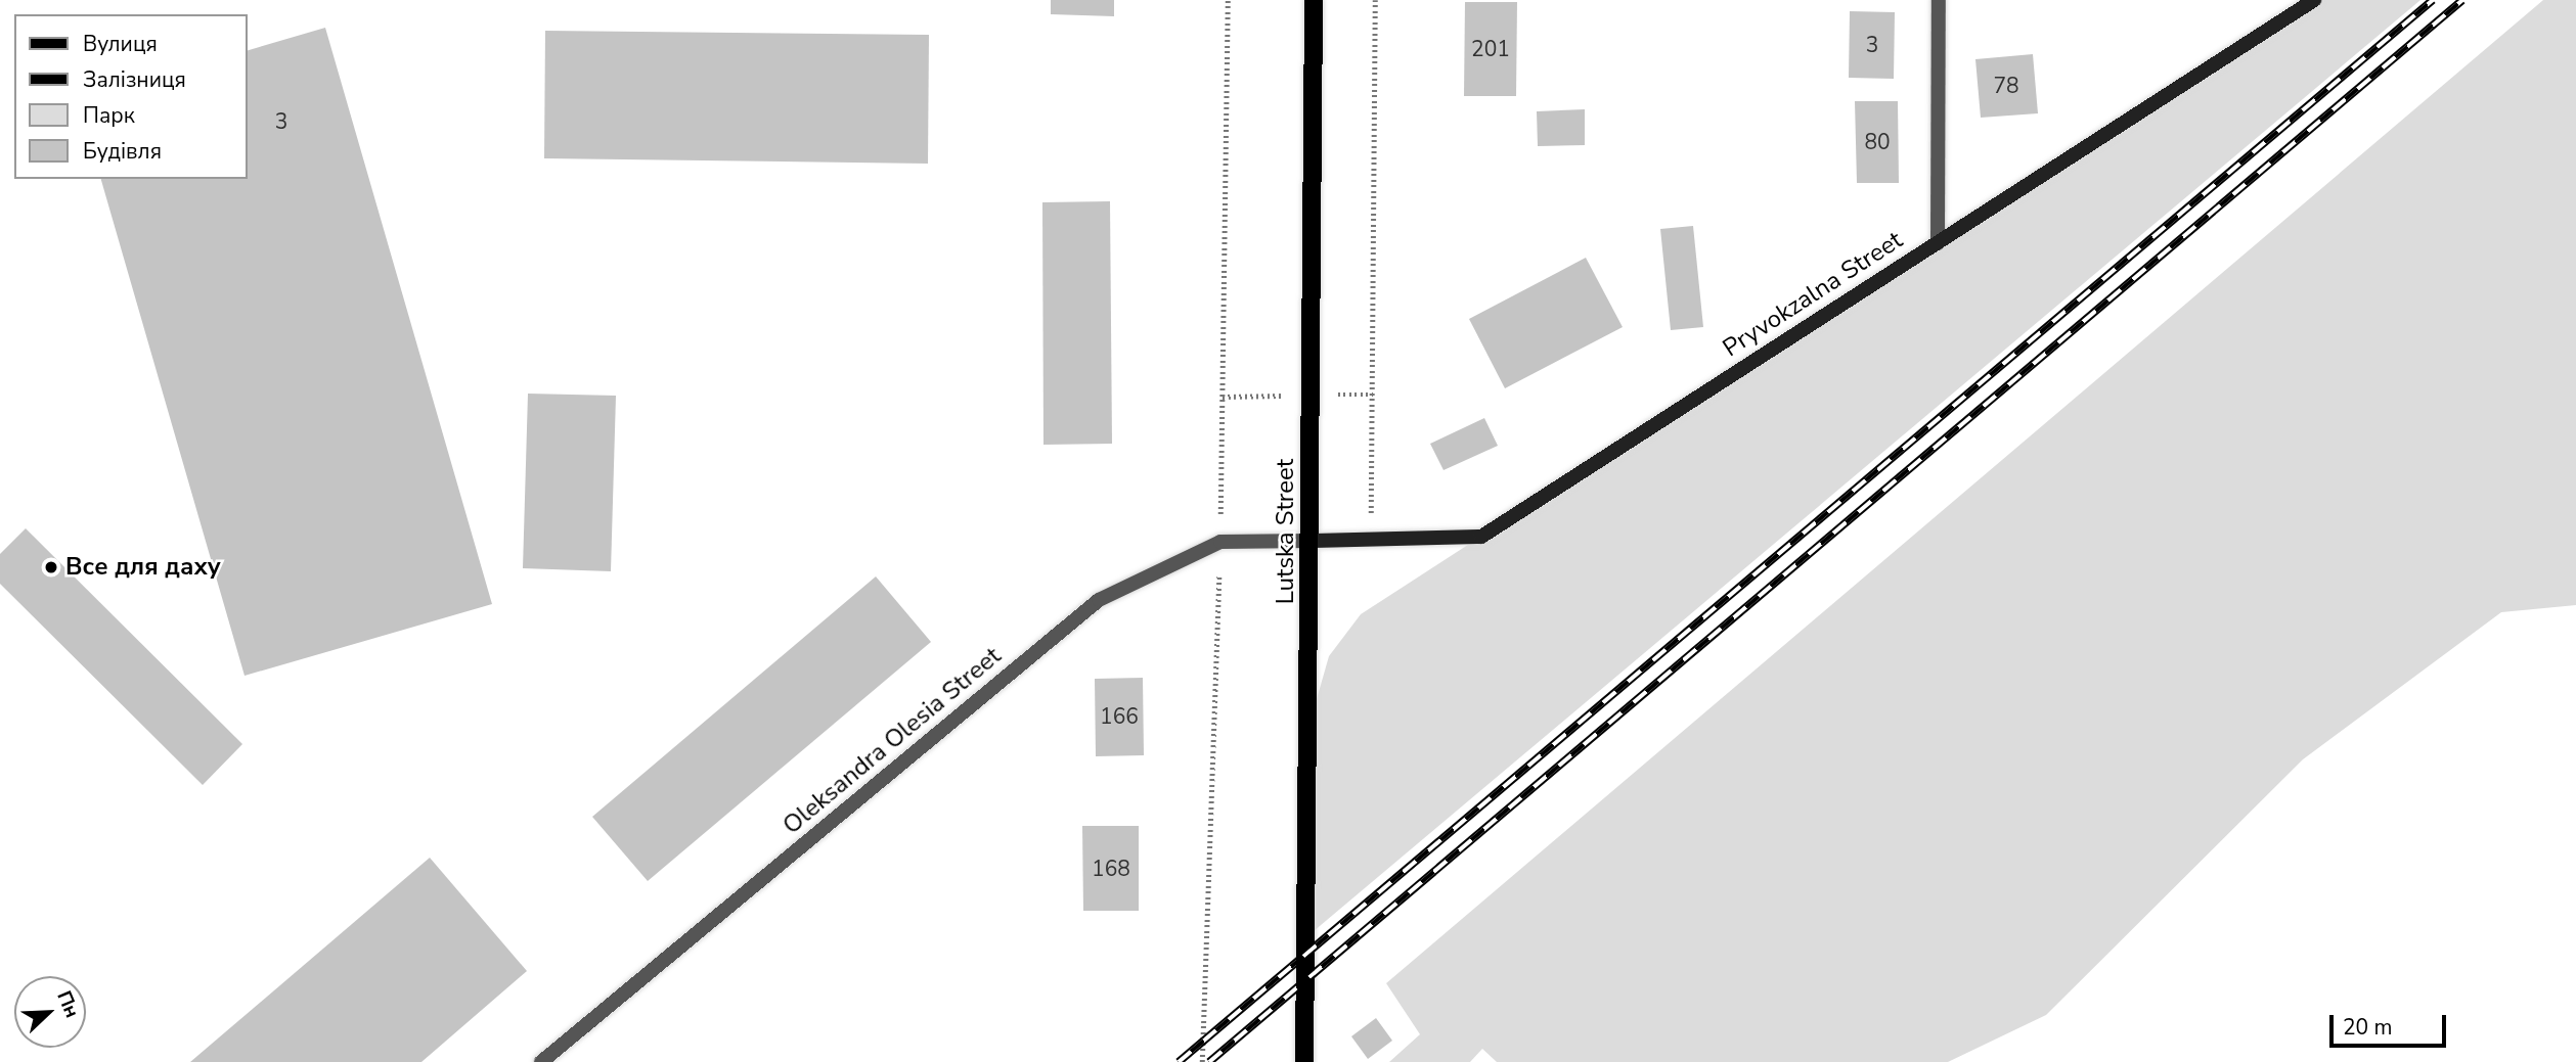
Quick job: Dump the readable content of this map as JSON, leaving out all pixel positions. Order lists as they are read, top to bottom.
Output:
{
  "streets": {
    "main road": ["Lutska Street"],
    "street": ["Pryvokzalna Street", "Oleksandra Olesia Street"]
  },
  "crossings": [
    ["Pryvokzalna Street", "Lutska Street"],
    ["Pryvokzalna Street", "Oleksandra Olesia Street"],
    ["Lutska Street", "Oleksandra Olesia Street"]
  ],
  "places": ["Все для даху"],
  "house_numbers": [
    "3",
    "201",
    "78",
    "3",
    "80",
    "166",
    "168"
  ],
  "legend": [
    "Вулиця",
    "Залізниця",
    "Парк",
    "Будівля"
  ],
  "scale_bar": "20 m",
  "north": "top right"
}
